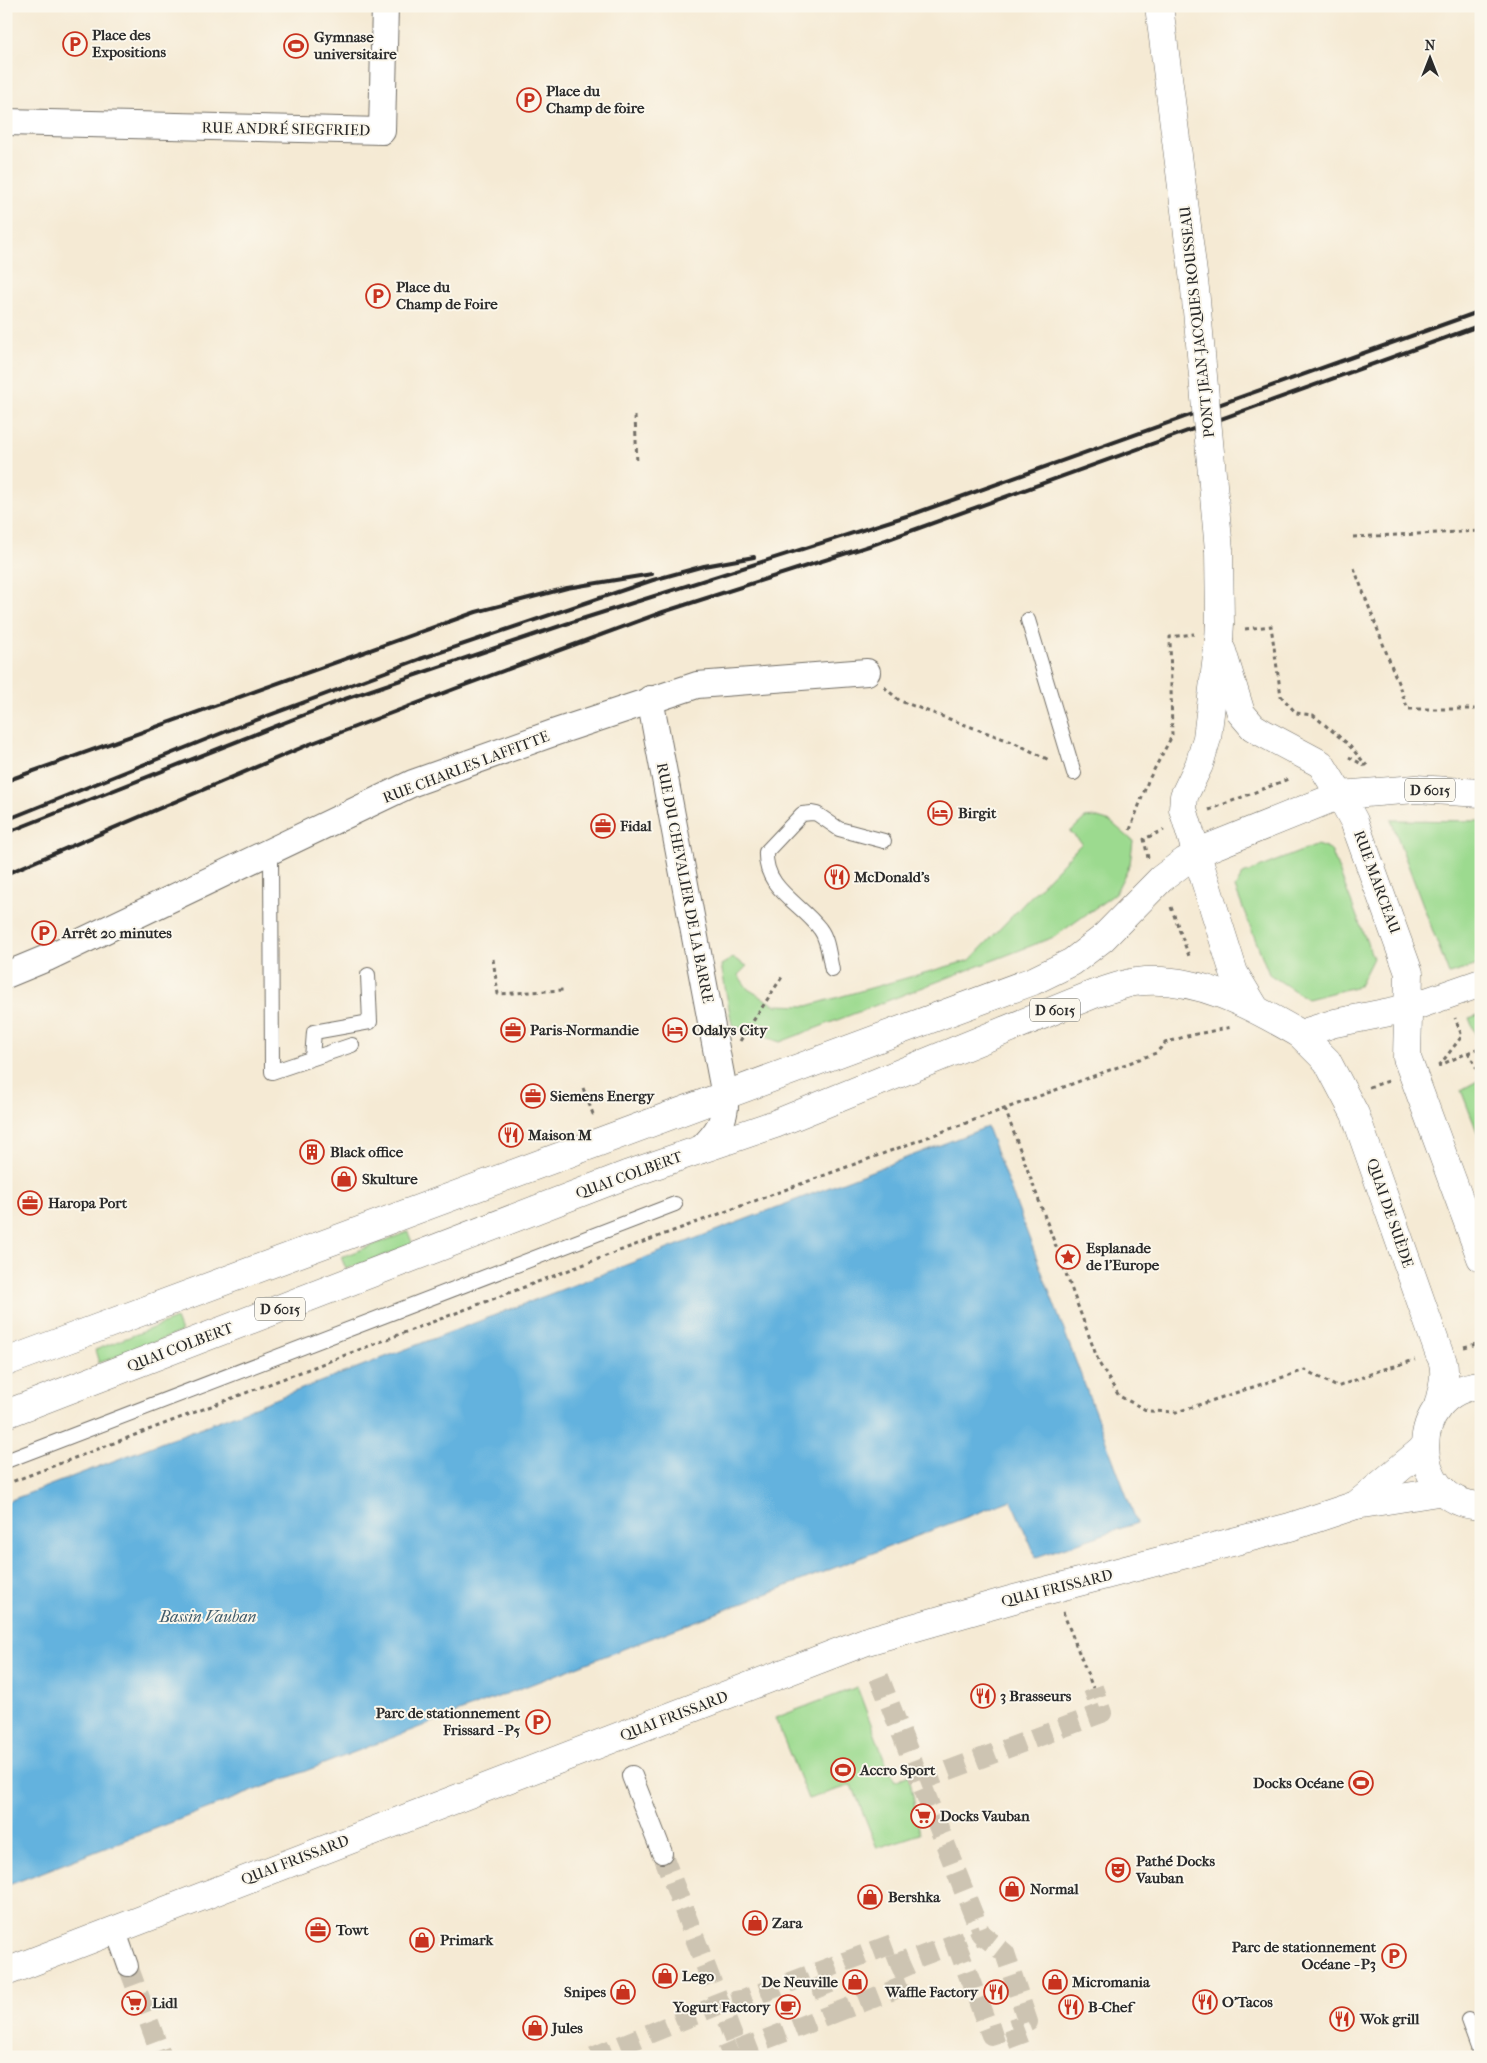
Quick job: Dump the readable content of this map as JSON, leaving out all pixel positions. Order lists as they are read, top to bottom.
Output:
{
  "streets": {
    "main road": [
      "PONT JEAN-JACQUES ROUSSEAU",
      "D 6015",
      "RUE MARCEAU",
      "QUAI COLBERT",
      "QUAI DE SUÈDE",
      "QUAI FRISSARD"
    ],
    "street": ["RUE ANDRÉ SIEGFRIED", "RUE CHARLES LAFFITTE", "RUE DU CHEVALIER DE LA BARRE"]
  },
  "crossings": [
    ["PONT JEAN-JACQUES ROUSSEAU", "RUE MARCEAU"],
    ["RUE CHARLES LAFFITTE", "RUE DU CHEVALIER DE LA BARRE"],
    ["D 6015", "RUE MARCEAU"],
    ["D 6015", "RUE DU CHEVALIER DE LA BARRE"],
    ["RUE DU CHEVALIER DE LA BARRE", "QUAI COLBERT"],
    ["QUAI COLBERT", "QUAI DE SUÈDE"],
    ["QUAI DE SUÈDE", "QUAI FRISSARD"]
  ],
  "water": ["Bassin Vauban"],
  "places": {
    "parking": [
      "Place des Expositions",
      "Place du Champ de foire",
      "Place du Champ de Foire",
      "Arrêt 20 minutes",
      "Parc de stationnement Frissard - P5",
      "Parc de stationnement Océane - P3"
    ],
    "sports": ["Gymnase universitaire", "Accro Sport", "Docks Océane"],
    "hotel": ["Birgit", "Odalys City"],
    "office": [
      "Fidal",
      "Paris-Normandie",
      "Siemens Energy",
      "Haropa Port",
      "Towt"
    ],
    "restaurant": [
      "McDonald's",
      "Maison M",
      "3 Brasseurs",
      "Waffle Factory",
      "O'Tacos",
      "B-Chef",
      "Wok grill"
    ],
    "building": ["Black office"],
    "shop": [
      "Skulture",
      "Normal",
      "Bershka",
      "Zara",
      "Primark",
      "Lego",
      "De Neuville",
      "Micromania",
      "Snipes",
      "Jules"
    ],
    "place": ["Esplanade de l'Europe"],
    "supermarket": ["Docks Vauban", "Lidl"],
    "theatre": ["Pathé Docks Vauban"],
    "cafe": ["Yogurt Factory"]
  },
  "north": "top"
}
